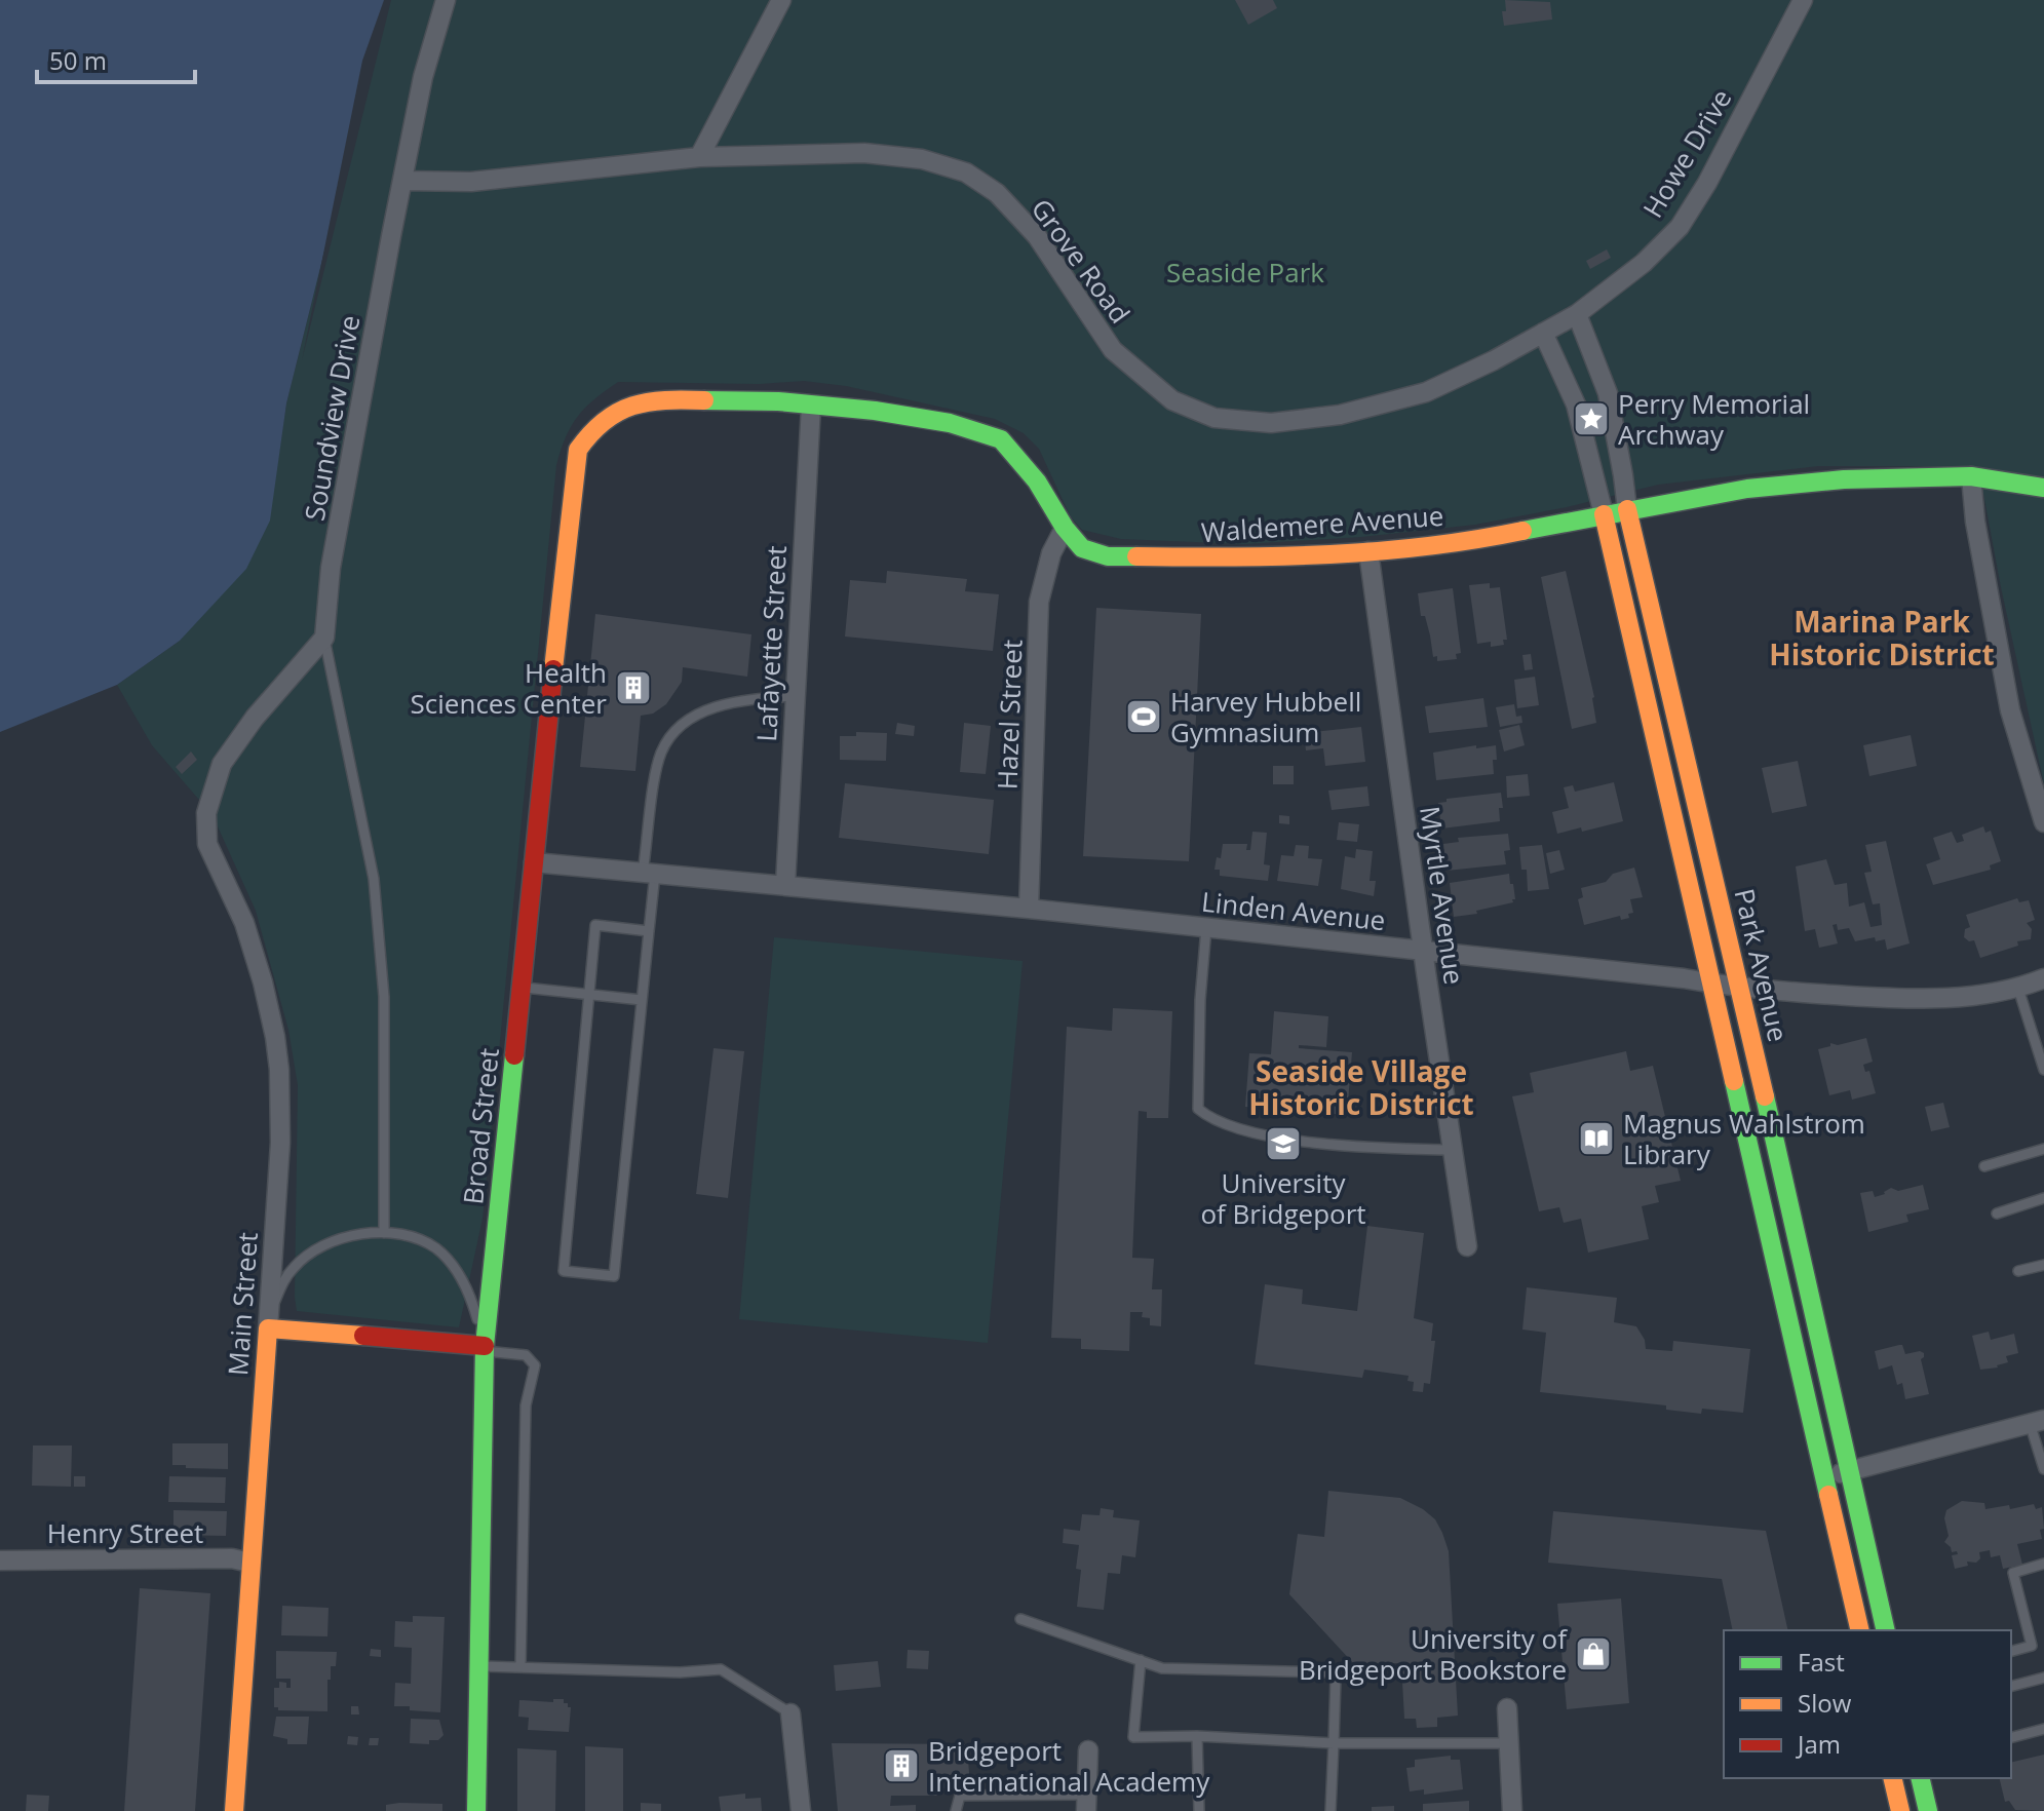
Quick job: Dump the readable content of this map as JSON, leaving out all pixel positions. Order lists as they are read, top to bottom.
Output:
{
  "streets": {
    "street": [
      "Howe Drive",
      "Grove Road",
      "Soundview Drive",
      "Waldemere Avenue",
      "Lafayette Street",
      "Hazel Street",
      "Myrtle Avenue",
      "Linden Avenue",
      "Park Avenue",
      "Broad Street",
      "Main Street",
      "Henry Street"
    ]
  },
  "crossings": [
    ["Howe Drive", "Grove Road"],
    ["Howe Drive", "Park Avenue"],
    ["Grove Road", "Soundview Drive"],
    ["Grove Road", "Park Avenue"],
    ["Soundview Drive", "Main Street"],
    ["Waldemere Avenue", "Lafayette Street"],
    ["Waldemere Avenue", "Hazel Street"],
    ["Waldemere Avenue", "Myrtle Avenue"],
    ["Waldemere Avenue", "Park Avenue"],
    ["Waldemere Avenue", "Broad Street"],
    ["Lafayette Street", "Linden Avenue"],
    ["Hazel Street", "Linden Avenue"],
    ["Myrtle Avenue", "Linden Avenue"],
    ["Linden Avenue", "Park Avenue"],
    ["Linden Avenue", "Broad Street"],
    ["Main Street", "Henry Street"]
  ],
  "districts": ["Marina Park Historic District", "Seaside Village Historic District"],
  "parks": ["Seaside Park"],
  "places": {
    "place": ["Perry Memorial Archway"],
    "building": ["Health Sciences Center", "Bridgeport International Academy"],
    "sports": ["Harvey Hubbell Gymnasium"],
    "library": ["Magnus Wahlstrom Library"],
    "school or university": ["University of Bridgeport"],
    "shop": ["University of Bridgeport Bookstore"]
  },
  "legend": ["Fast", "Slow", "Jam"],
  "scale_bar": "50 m"
}
